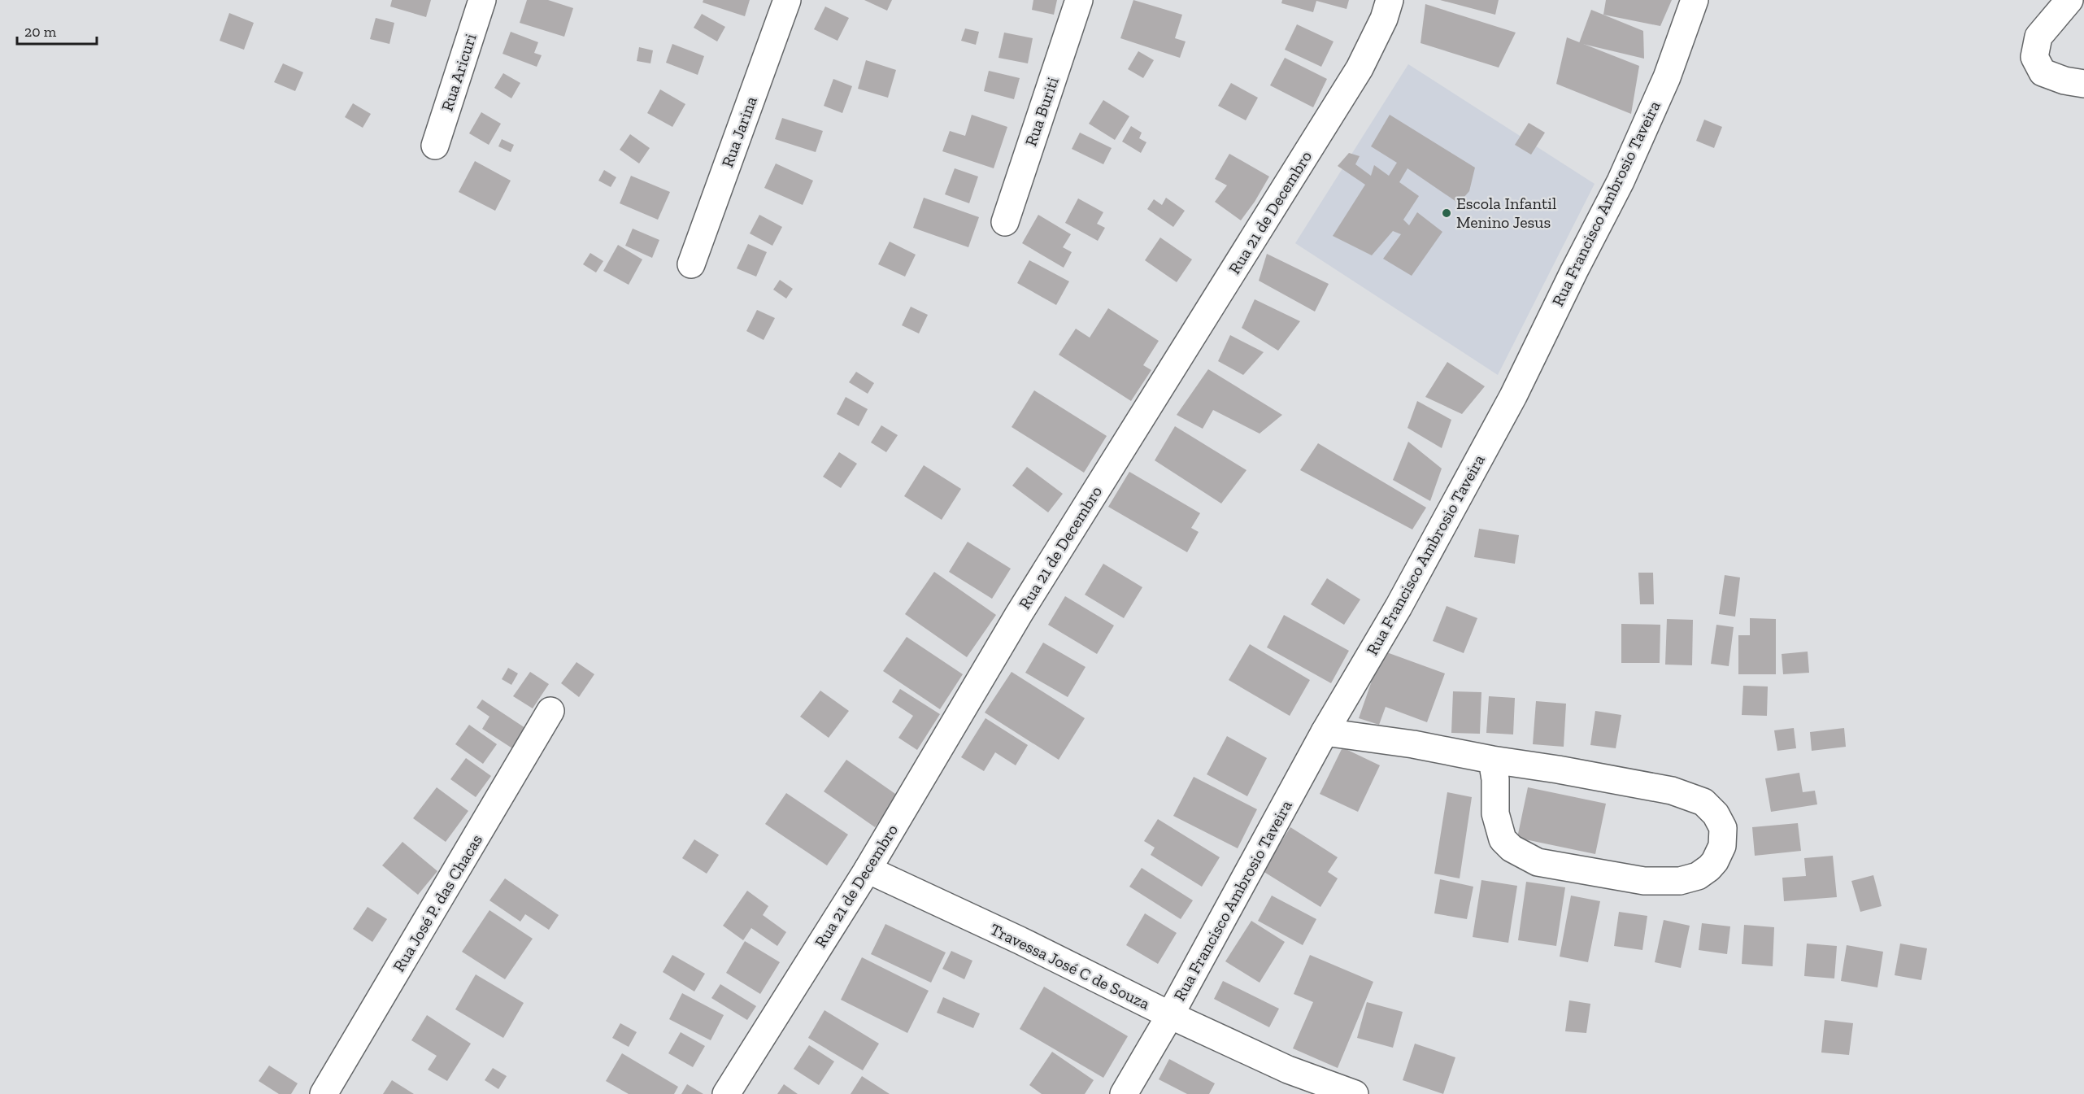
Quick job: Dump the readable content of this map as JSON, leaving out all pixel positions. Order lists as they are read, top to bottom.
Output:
{
  "streets": {
    "street": [
      "Rua Aricuri",
      "Rua Buriti",
      "Rua Jarina",
      "Rua Francisco Ambrosio Taveira",
      "Rua 21 de Decembro",
      "Rua José P. das Chacas",
      "Travessa José C de Souza"
    ]
  },
  "crossings": [
    ["Rua Francisco Ambrosio Taveira", "Travessa José C de Souza"],
    ["Rua 21 de Decembro", "Travessa José C de Souza"]
  ],
  "places": ["Escola Infantil Menino Jesus"],
  "scale_bar": "20 m"
}
